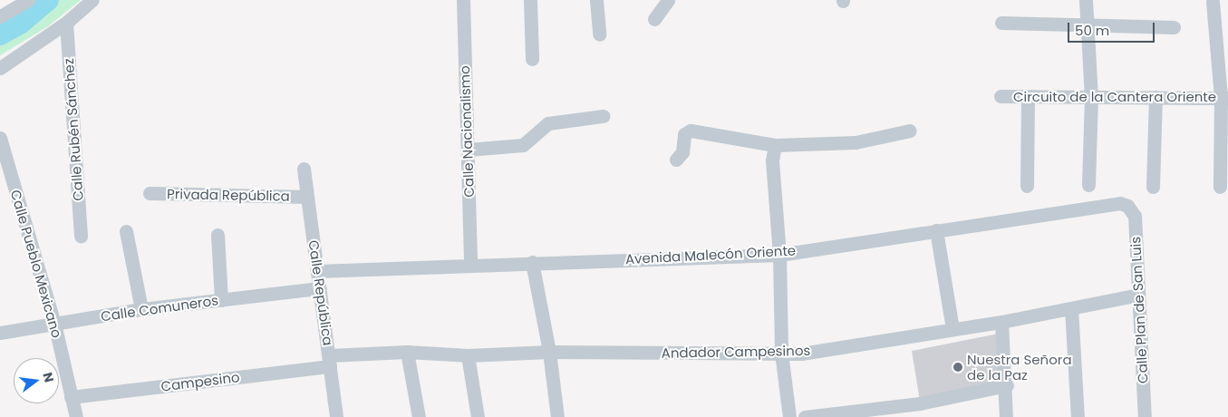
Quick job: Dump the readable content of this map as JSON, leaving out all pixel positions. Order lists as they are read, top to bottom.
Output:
{
  "streets": {
    "street": [
      "Circuito de la Cantera Oriente",
      "Calle Rubén Sánchez",
      "Calle Nacionalismo",
      "Privada República",
      "Avenida Malecón Oriente",
      "Calle Pueblo Mexicano",
      "Calle República",
      "Calle Comuneros",
      "Calle Plan de San Luis",
      "Andador Campesinos",
      "Campesino"
    ]
  },
  "crossings": [
    ["Calle Nacionalismo", "Avenida Malecón Oriente"],
    ["Privada República", "Calle República"],
    ["Avenida Malecón Oriente", "Calle República"],
    ["Avenida Malecón Oriente", "Calle Plan de San Luis"],
    ["Calle Pueblo Mexicano", "Calle Comuneros"],
    ["Calle Pueblo Mexicano", "Campesino"],
    ["Calle República", "Calle Comuneros"],
    ["Calle República", "Andador Campesinos"],
    ["Calle República", "Campesino"],
    ["Calle Plan de San Luis", "Andador Campesinos"],
    ["Andador Campesinos", "Campesino"]
  ],
  "places": ["Nuestra Señora de la Paz"],
  "scale_bar": "50 m",
  "north": "right"
}
